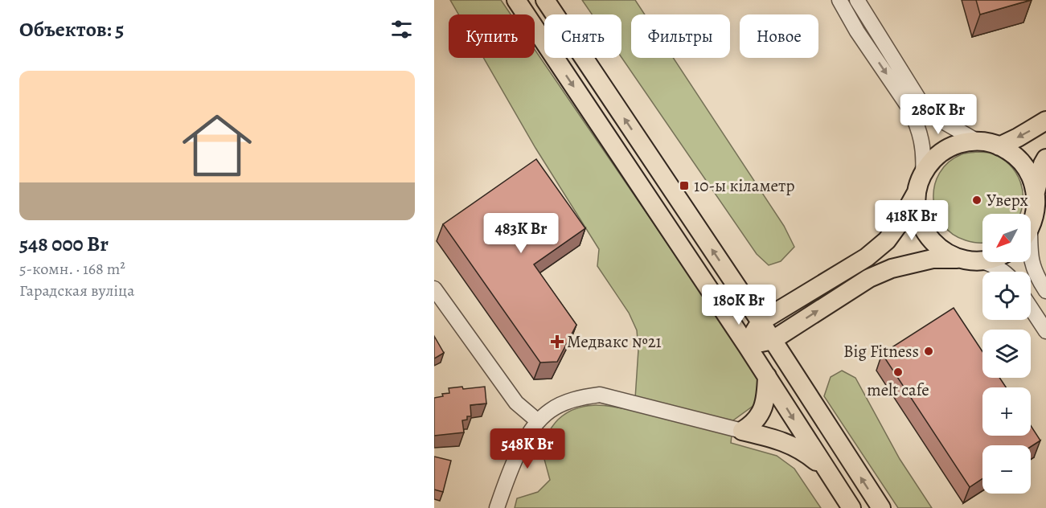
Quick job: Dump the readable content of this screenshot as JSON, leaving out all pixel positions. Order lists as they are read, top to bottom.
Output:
{
  "places": {
    "transit": ["10-ы кіламетр"],
    "other": ["Уверх", "Big Fitness", "melt cafe"],
    "health": ["Медвакс №21"]
  },
  "north": "bottom left",
  "page": {
    "heading": "Объектов: 5",
    "chip": [
      "Купить",
      "Снять",
      "Фильтры",
      "Новое"
    ],
    "list": [
      {
        "name": "548 000 Br",
        "note": "5-комн. · 168 m² · Гарадская вуліца"
      }
    ],
    "price": [
      "280K Br",
      "418K Br",
      "483K Br",
      "180K Br",
      "548K Br"
    ],
    "map_buttons": ["+", "−"]
  }
}
